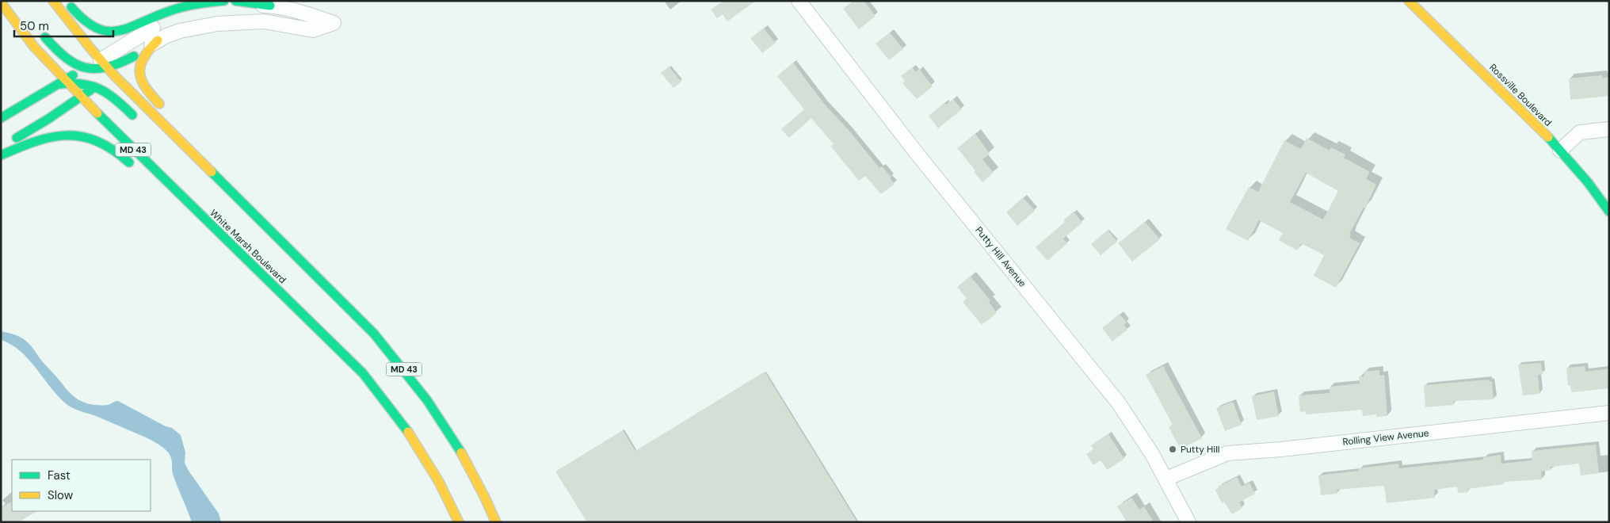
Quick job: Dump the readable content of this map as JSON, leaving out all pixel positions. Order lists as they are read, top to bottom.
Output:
{
  "streets": {
    "main road": ["Rossville Boulevard", "MD 43", "White Marsh Boulevard"],
    "street": ["Putty Hill Avenue", "Rolling View Avenue"]
  },
  "crossings": [
    ["Putty Hill Avenue", "Rolling View Avenue"]
  ],
  "places": ["Putty Hill"],
  "legend": ["Fast", "Slow"],
  "scale_bar": "50 m"
}
